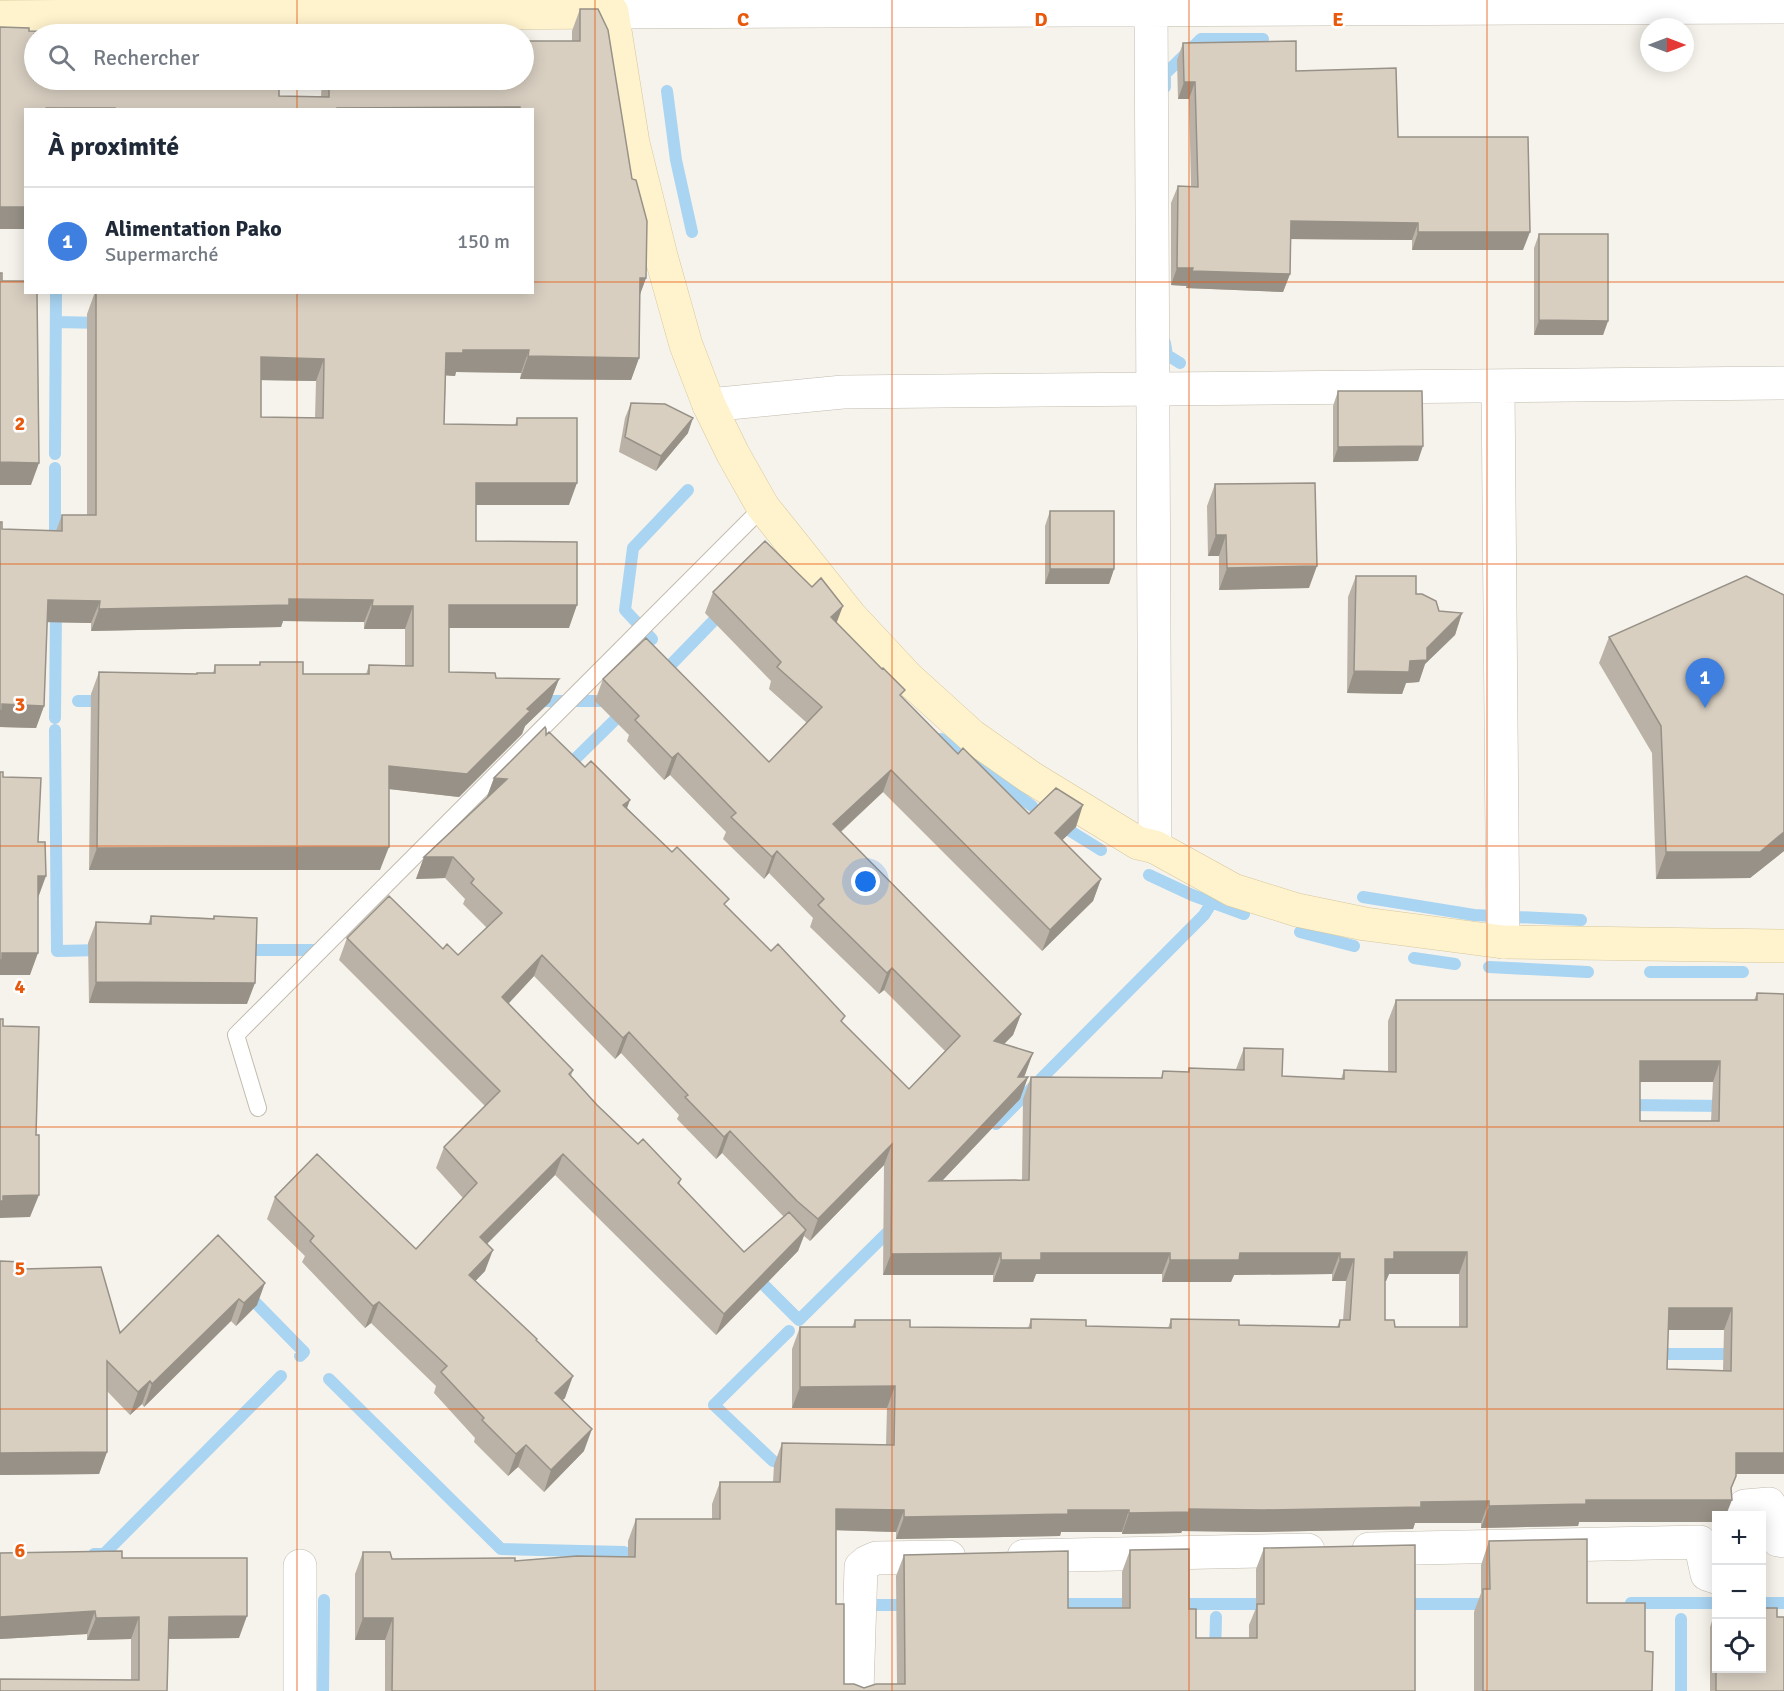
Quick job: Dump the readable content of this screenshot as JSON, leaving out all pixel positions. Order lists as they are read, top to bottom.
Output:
{
  "north": "right",
  "page": {
    "search": "Rechercher",
    "heading": "À proximité",
    "list": [
      {
        "mark": "1",
        "name": "Alimentation Pako",
        "note": "Supermarché",
        "value": "150 m"
      }
    ],
    "pins": "1",
    "map_buttons": ["+", "−"]
  },
  "grid": {
    "columns": ["C", "D", "E"],
    "rows": [
      "2",
      "3",
      "4",
      "5",
      "6"
    ]
  }
}
